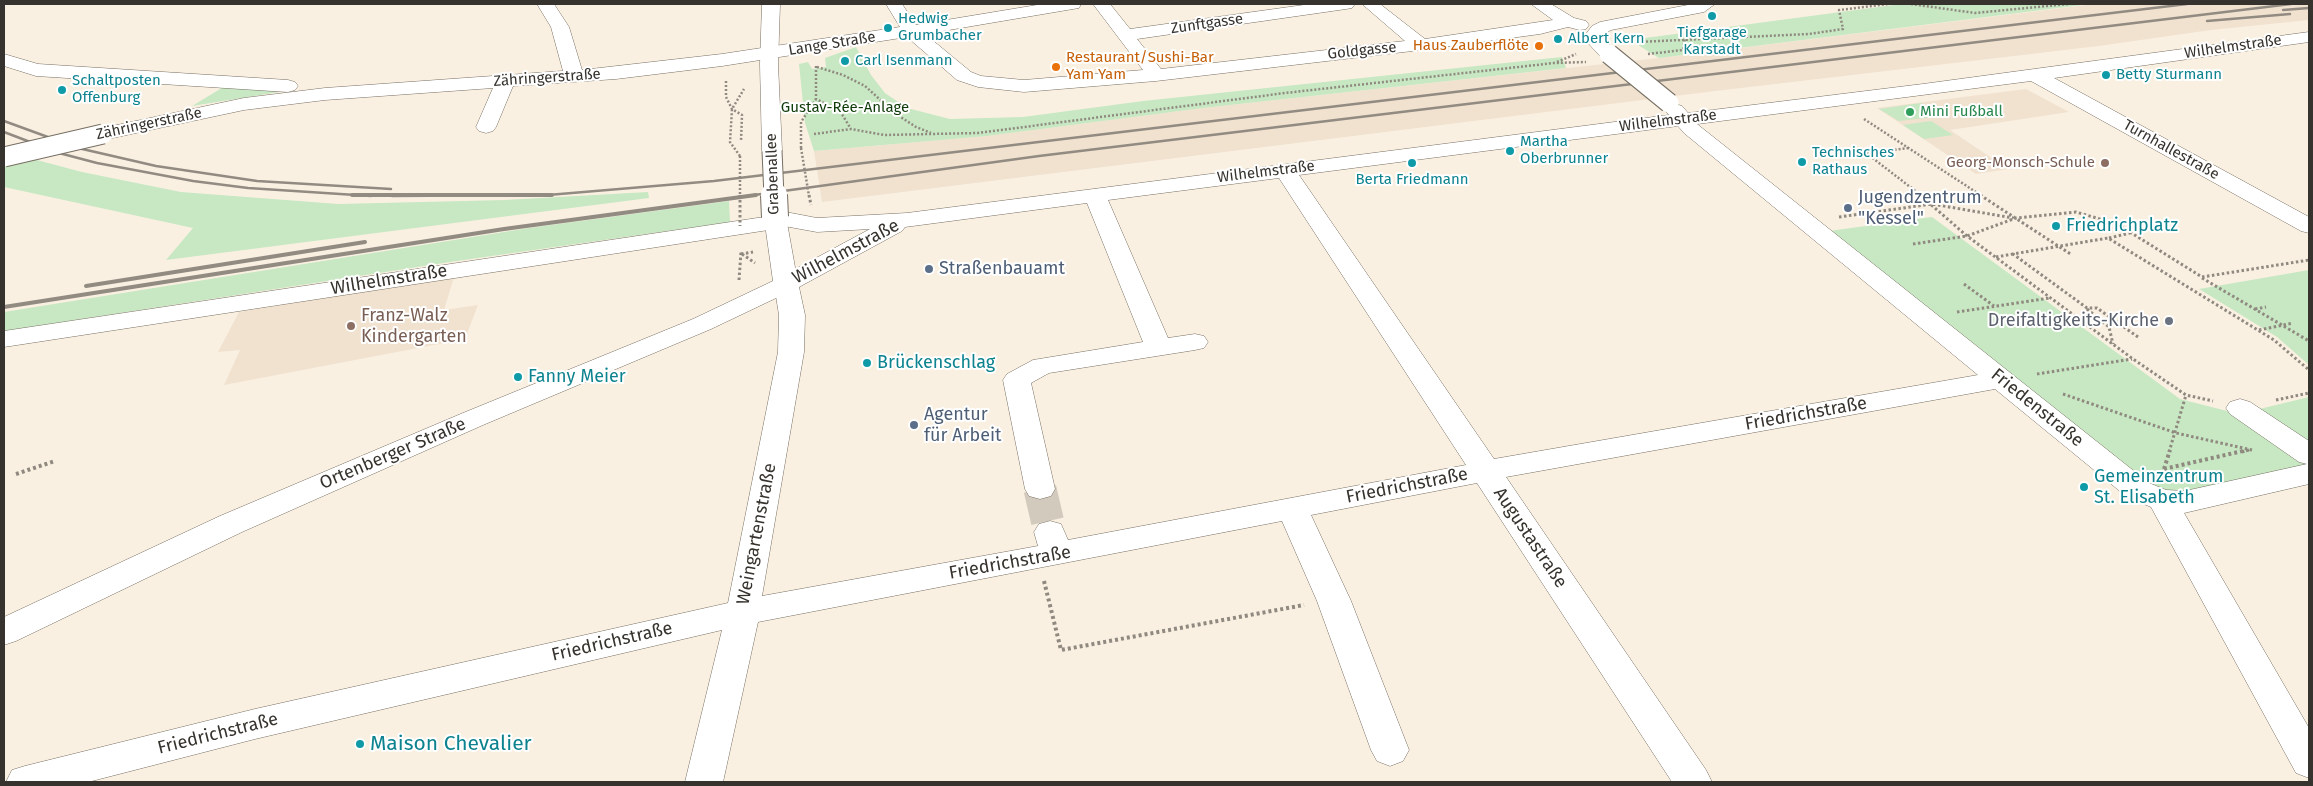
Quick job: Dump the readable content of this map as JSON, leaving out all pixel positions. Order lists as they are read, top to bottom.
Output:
{
  "streets": {
    "street": [
      "Zunftgasse",
      "Lange Straße",
      "Wilhelmstraße",
      "Goldgasse",
      "Zähringerstraße",
      "Turnhallestraße",
      "Grabenallee",
      "Friedenstraße",
      "Friedrichstraße",
      "Ortenberger Straße",
      "Weingartenstraße",
      "Augustastraße"
    ]
  },
  "crossings": [
    ["Lange Straße", "Goldgasse"],
    ["Lange Straße", "Zähringerstraße"],
    ["Lange Straße", "Grabenallee"],
    ["Wilhelmstraße", "Turnhallestraße"],
    ["Wilhelmstraße", "Grabenallee"],
    ["Wilhelmstraße", "Friedenstraße"],
    ["Wilhelmstraße", "Ortenberger Straße"],
    ["Wilhelmstraße", "Weingartenstraße"],
    ["Wilhelmstraße", "Augustastraße"],
    ["Zähringerstraße", "Grabenallee"],
    ["Grabenallee", "Ortenberger Straße"],
    ["Grabenallee", "Weingartenstraße"],
    ["Friedenstraße", "Friedrichstraße"],
    ["Friedrichstraße", "Weingartenstraße"],
    ["Friedrichstraße", "Augustastraße"],
    ["Ortenberger Straße", "Weingartenstraße"]
  ],
  "parks": ["Gustav-Rée-Anlage"],
  "places": [
    "Tiefgarage Karstadt",
    "Hedwig Grumbacher",
    "Albert Kern",
    "Haus Zauberflöte",
    "Carl Isenmann",
    "Restaurant/Sushi-Bar Yam Yam",
    "Betty Sturmann",
    "Schaltposten Offenburg",
    "Mini Fußball",
    "Martha Oberbrunner",
    "Technisches Rathaus",
    "Berta Friedmann",
    "Georg-Monsch-Schule",
    "Jugendzentrum \"Kessel\"",
    "Friedrichplatz",
    "Straßenbauamt",
    "Dreifaltigkeits-Kirche",
    "Franz-Walz Kindergarten",
    "Brückenschlag",
    "Fanny Meier",
    "Agentur für Arbeit",
    "Gemeinzentrum St. Elisabeth",
    "Maison Chevalier"
  ]
}
